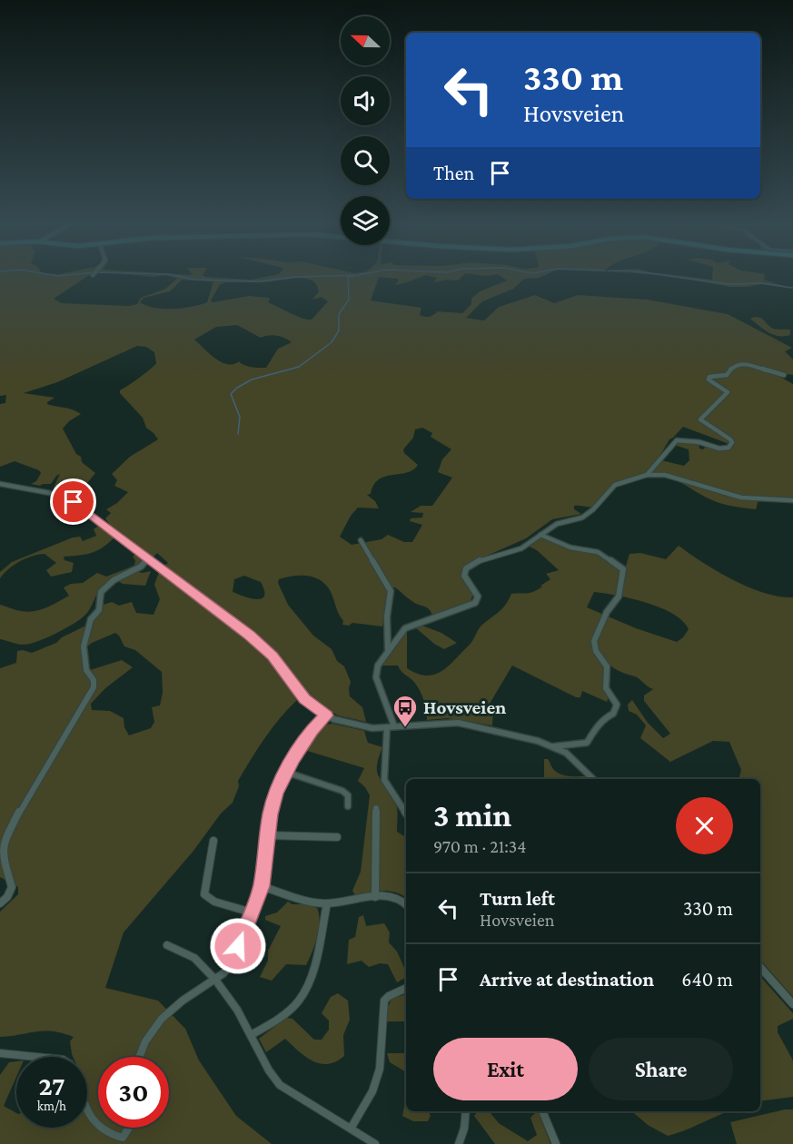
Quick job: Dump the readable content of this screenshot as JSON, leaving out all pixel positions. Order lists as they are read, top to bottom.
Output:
{
  "places": {
    "bus stop": ["Hovsveien"]
  },
  "north": "left",
  "page": {
    "turn": ["330 m", "Hovsveien"],
    "then": "Then",
    "heading": ["3 min", "970 m · 21:34"],
    "list": [
      {
        "name": "Turn left",
        "note": "Hovsveien",
        "value": "330 m"
      },
      {
        "name": "Arrive at destination",
        "value": "640 m"
      }
    ],
    "buttons": ["Exit", "Share"],
    "speed": "27 km/h",
    "limit": "30"
  }
}
